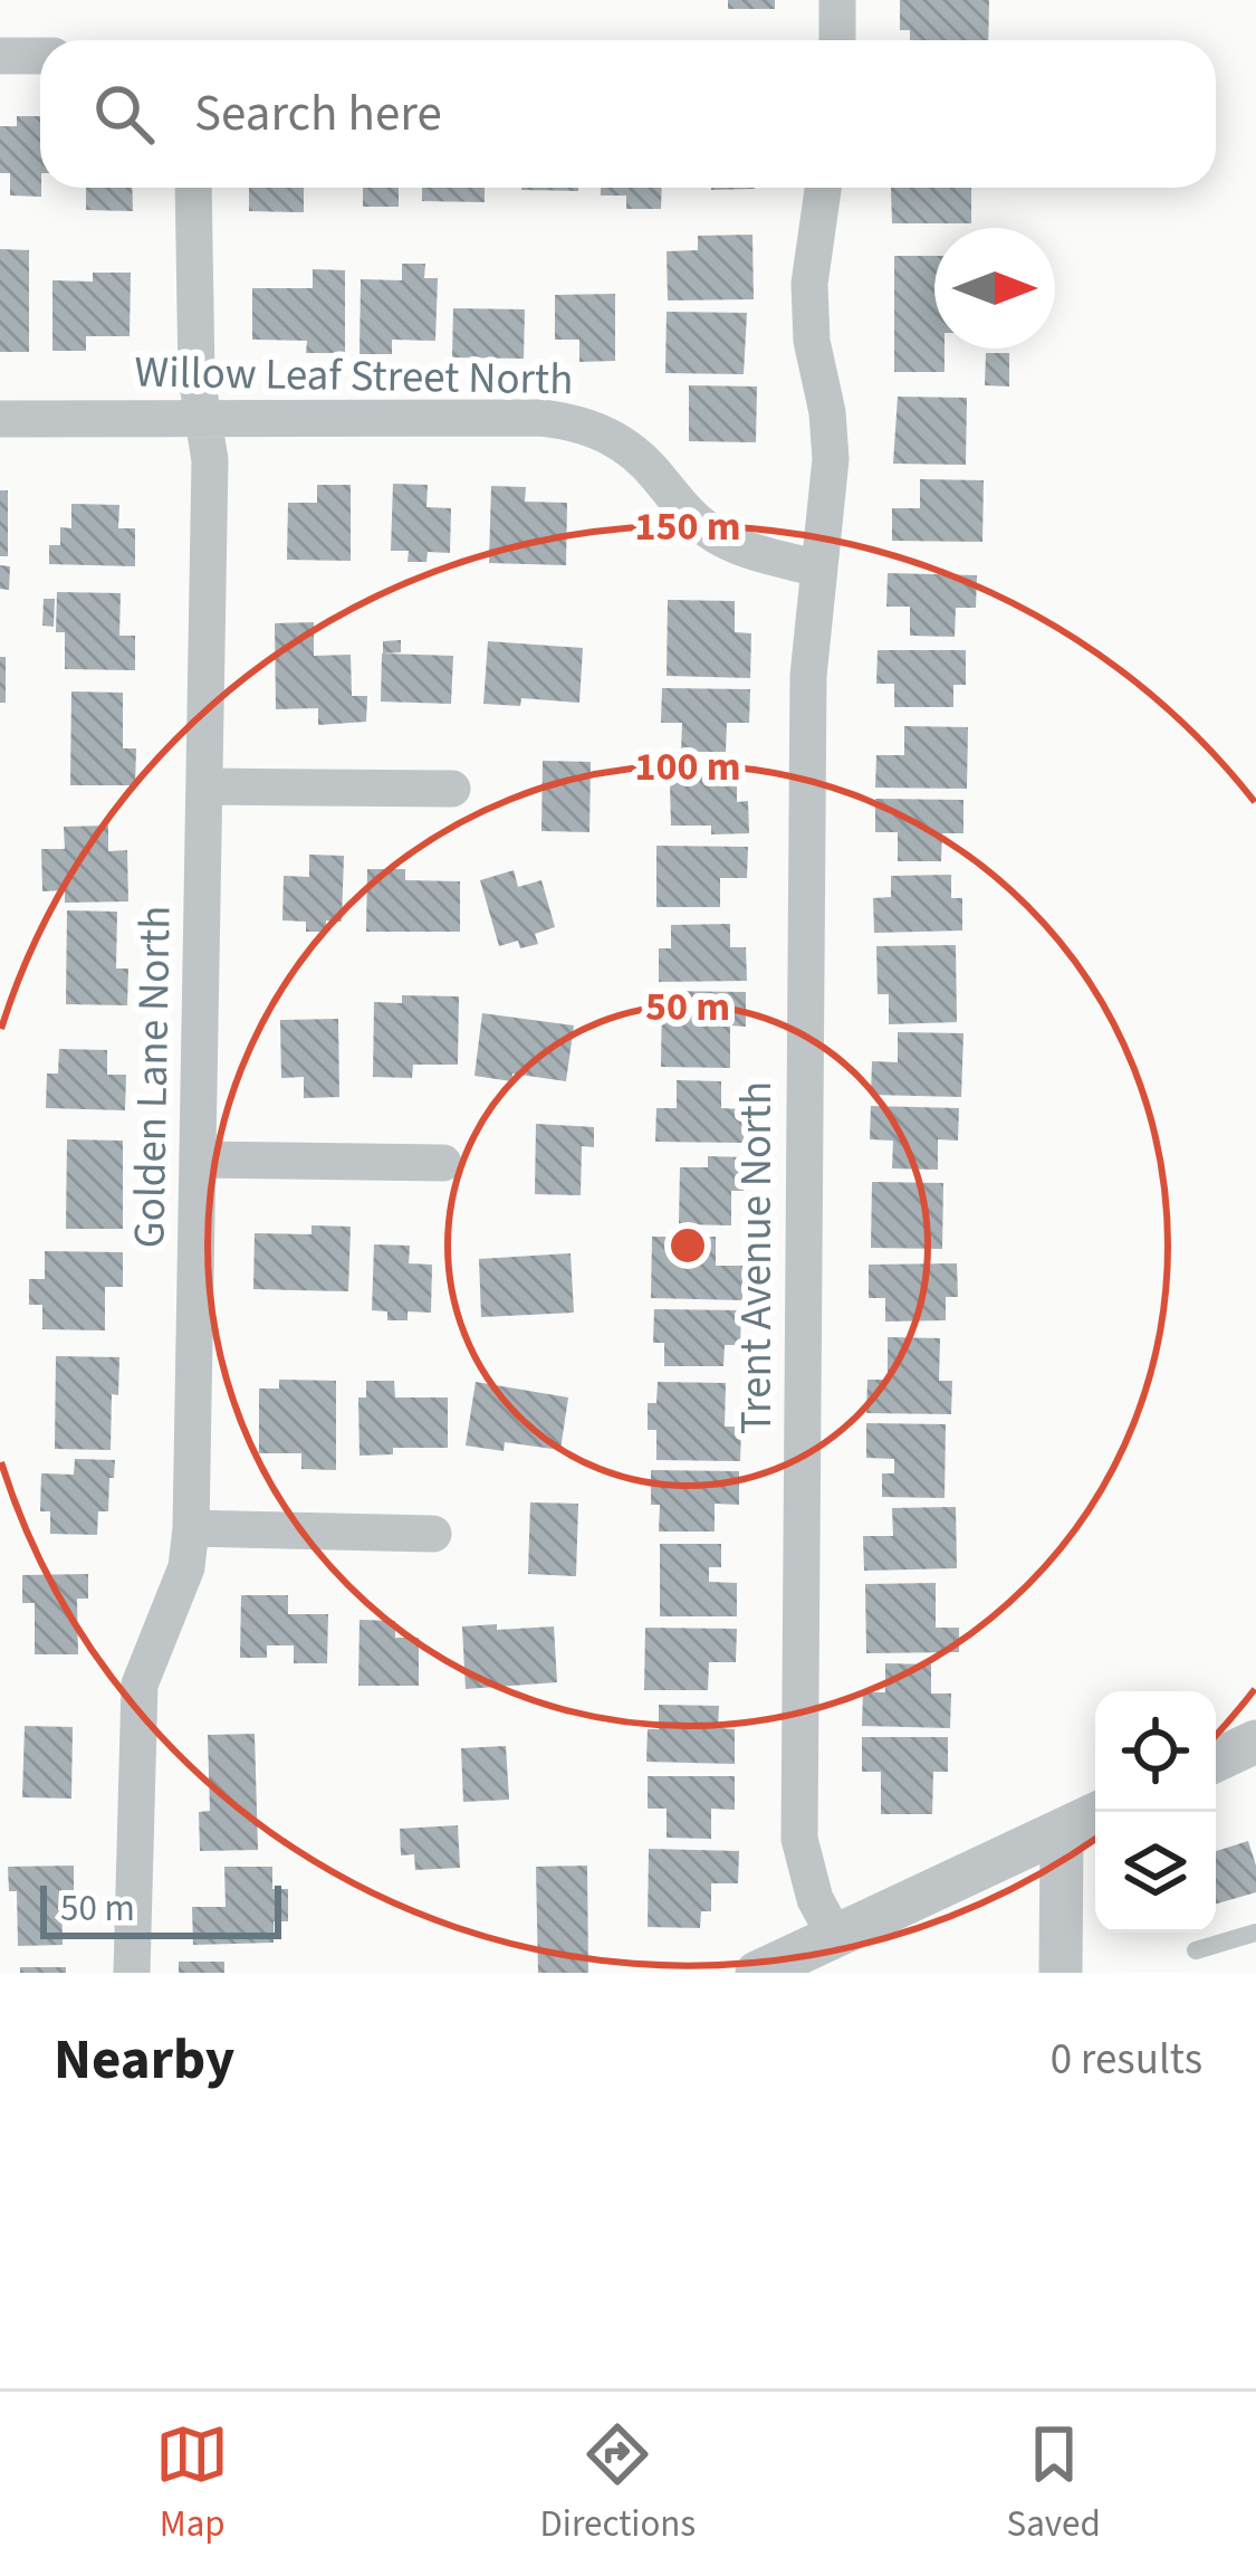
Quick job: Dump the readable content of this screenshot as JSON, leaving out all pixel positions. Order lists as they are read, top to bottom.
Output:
{
  "streets": {
    "street": ["Willow Leaf Street North", "Golden Lane North", "Trent Avenue North"]
  },
  "crossings": [
    ["Willow Leaf Street North", "Golden Lane North"],
    ["Willow Leaf Street North", "Trent Avenue North"]
  ],
  "scale_bar": "50 m",
  "north": "right",
  "page": {
    "search": "Search here",
    "scale": "50 m",
    "heading": ["Nearby", "0 results"],
    "nav": ["Map", "Directions", "Saved"]
  },
  "rings": ["150 m", "100 m", "50 m"]
}
